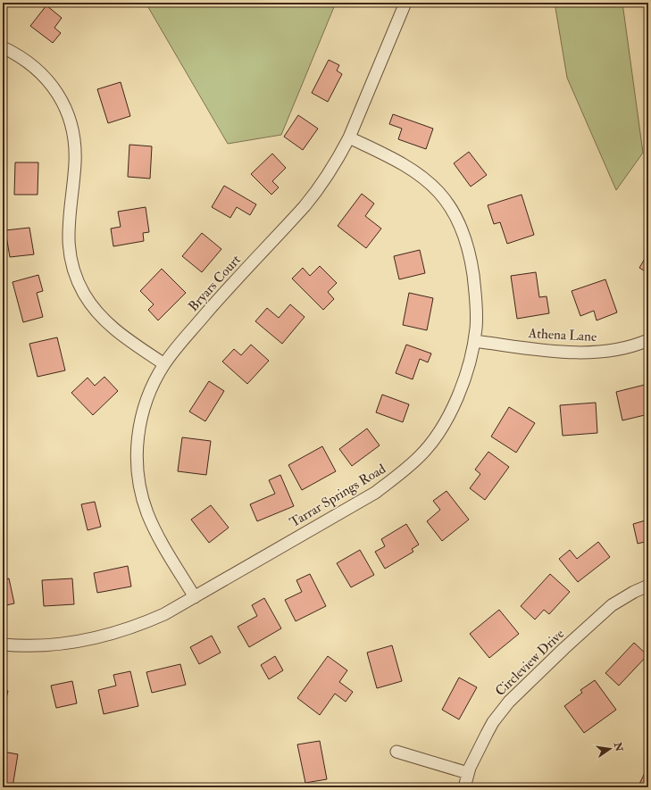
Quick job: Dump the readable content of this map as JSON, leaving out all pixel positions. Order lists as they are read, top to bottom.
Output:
{
  "streets": {
    "street": [
      "Bryars Court",
      "Athena Lane",
      "Tarrar Springs Road",
      "Circleview Drive"
    ]
  },
  "crossings": [
    ["Bryars Court", "Tarrar Springs Road"],
    ["Athena Lane", "Tarrar Springs Road"]
  ],
  "north": "right"
}
